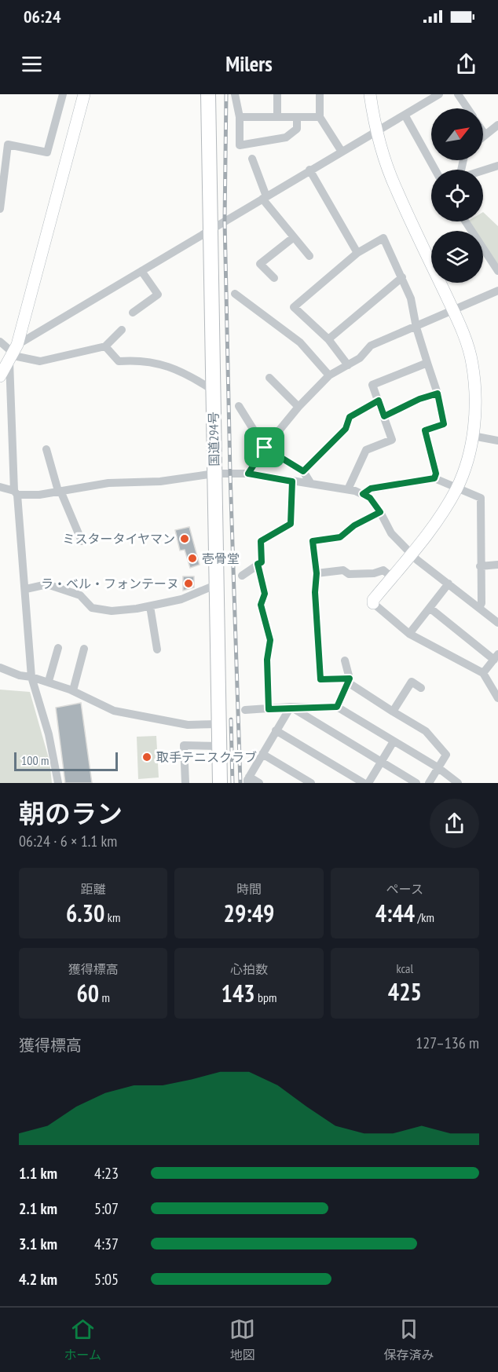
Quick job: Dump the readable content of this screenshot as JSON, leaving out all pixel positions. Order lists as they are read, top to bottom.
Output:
{
  "streets": {
    "highway": ["国道294号"]
  },
  "places": [
    "ミスタータイヤマン",
    "壱骨堂",
    "ラ・ベル・フォンテーヌ",
    "取手テニスクラブ"
  ],
  "scale_bar": "100 m",
  "north": "top right",
  "page": {
    "status": "06:24",
    "header": "Milers",
    "scale": "100 m",
    "heading": ["朝のラン", "06:24 · 6 × 1.1 km"],
    "stats": [
      ["距離", "6.30 km"],
      ["時間", "29:49"],
      ["ペース", "4:44 /km"],
      ["獲得標高", "60 m"],
      ["心拍数", "143 bpm"],
      ["kcal", "425"]
    ],
    "chart": ["獲得標高", "127–136 m"],
    "list": [
      {
        "name": "1.1 km",
        "note": "4:23"
      },
      {
        "name": "2.1 km",
        "note": "5:07"
      },
      {
        "name": "3.1 km",
        "note": "4:37"
      },
      {
        "name": "4.2 km",
        "note": "5:05"
      }
    ],
    "tabs": ["ホーム", "地図", "保存済み"]
  }
}
